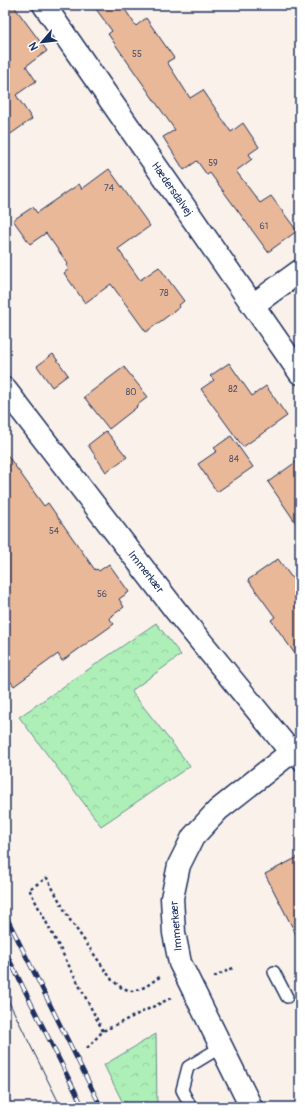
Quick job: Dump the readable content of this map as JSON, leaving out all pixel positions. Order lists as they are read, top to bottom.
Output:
{
  "streets": {
    "street": ["Hædersdalvej", "Immerkær"]
  },
  "house_numbers": [
    "55",
    "59",
    "74",
    "61",
    "78",
    "82",
    "80",
    "84",
    "54",
    "56"
  ],
  "north": "bottom left"
}
